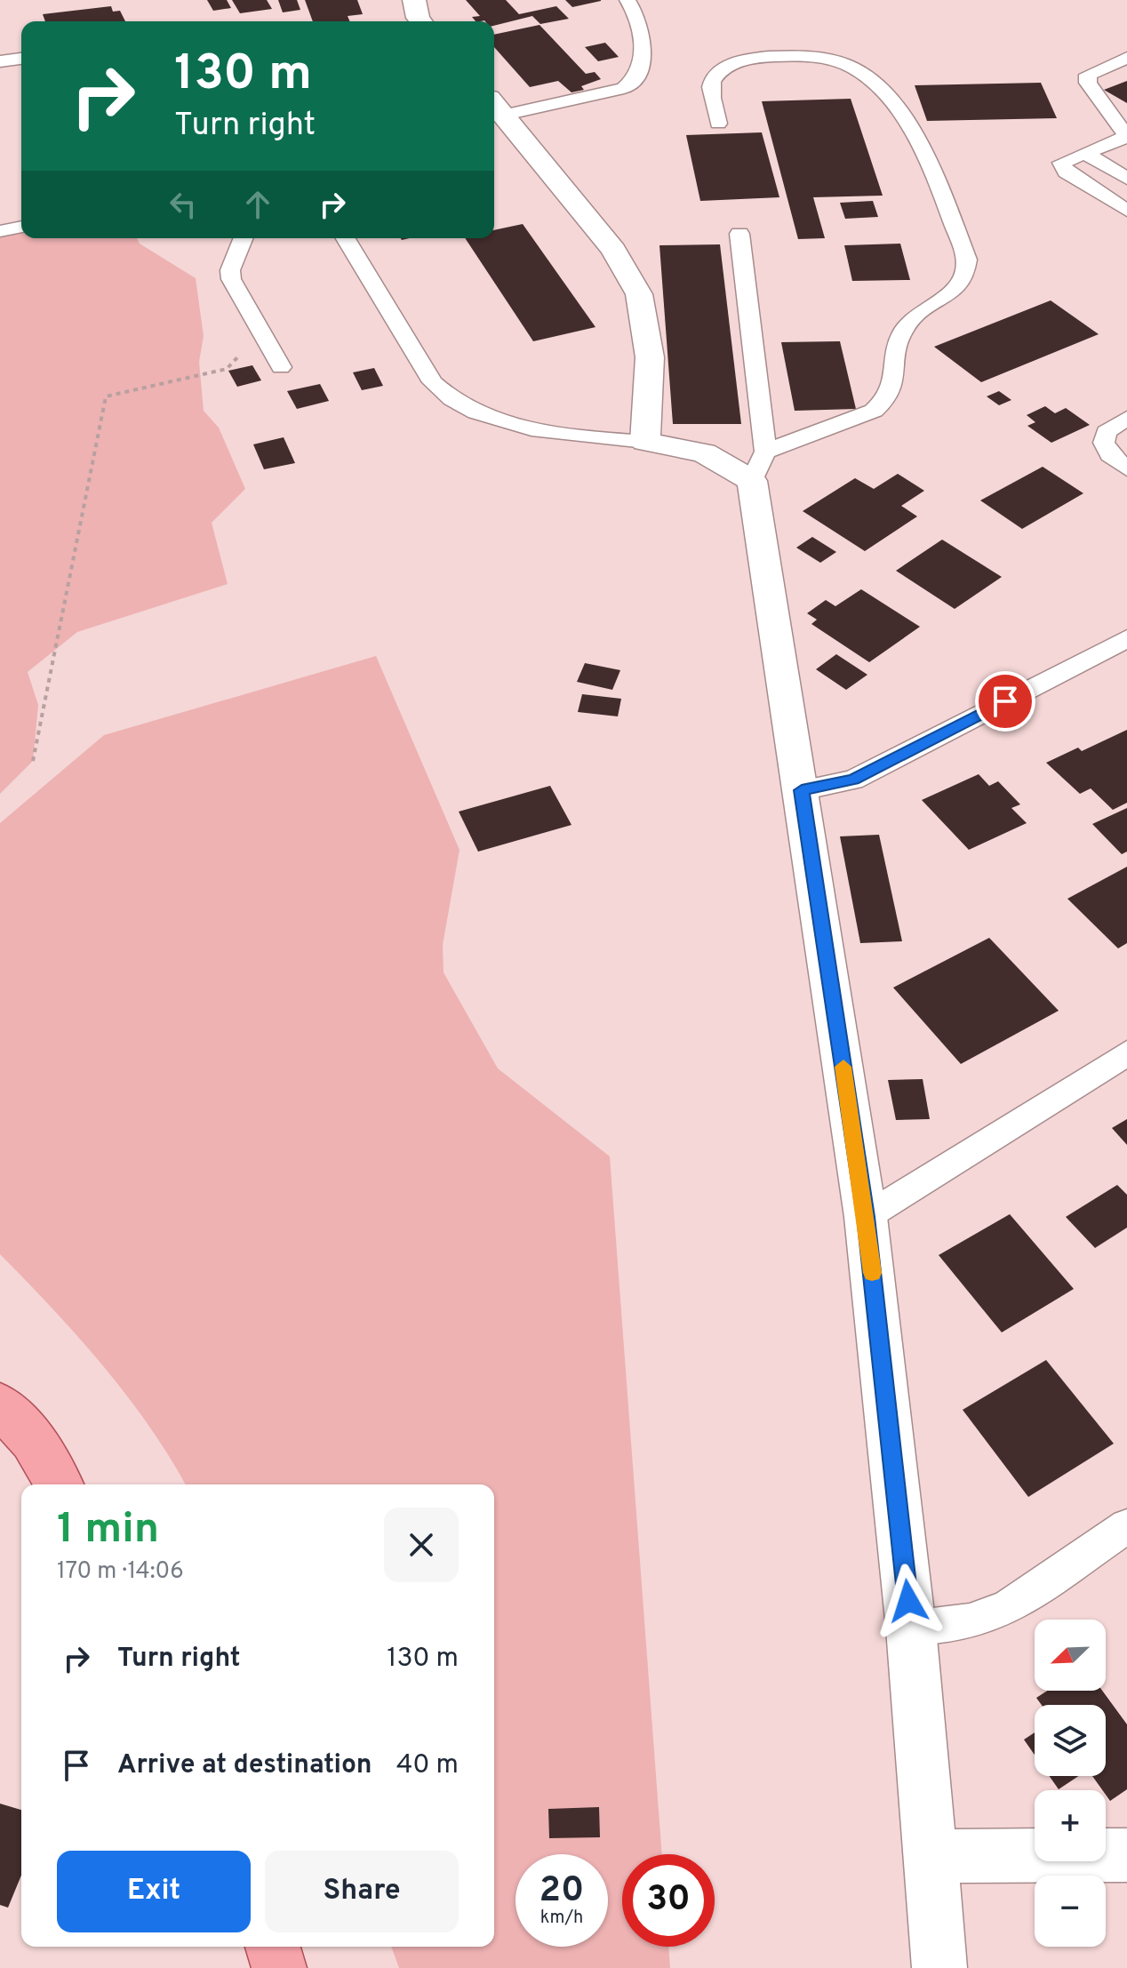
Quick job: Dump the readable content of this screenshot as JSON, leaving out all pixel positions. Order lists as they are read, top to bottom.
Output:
{
  "north": "bottom left",
  "page": {
    "turn": ["130 m", "Turn right"],
    "heading": ["1 min", "170 m · 14:06"],
    "list": [
      {
        "name": "Turn right",
        "value": "130 m"
      },
      {
        "name": "Arrive at destination",
        "value": "40 m"
      }
    ],
    "map_buttons": ["+", "−"],
    "buttons": ["Exit", "Share"],
    "speed": "20 km/h",
    "limit": "30"
  }
}
